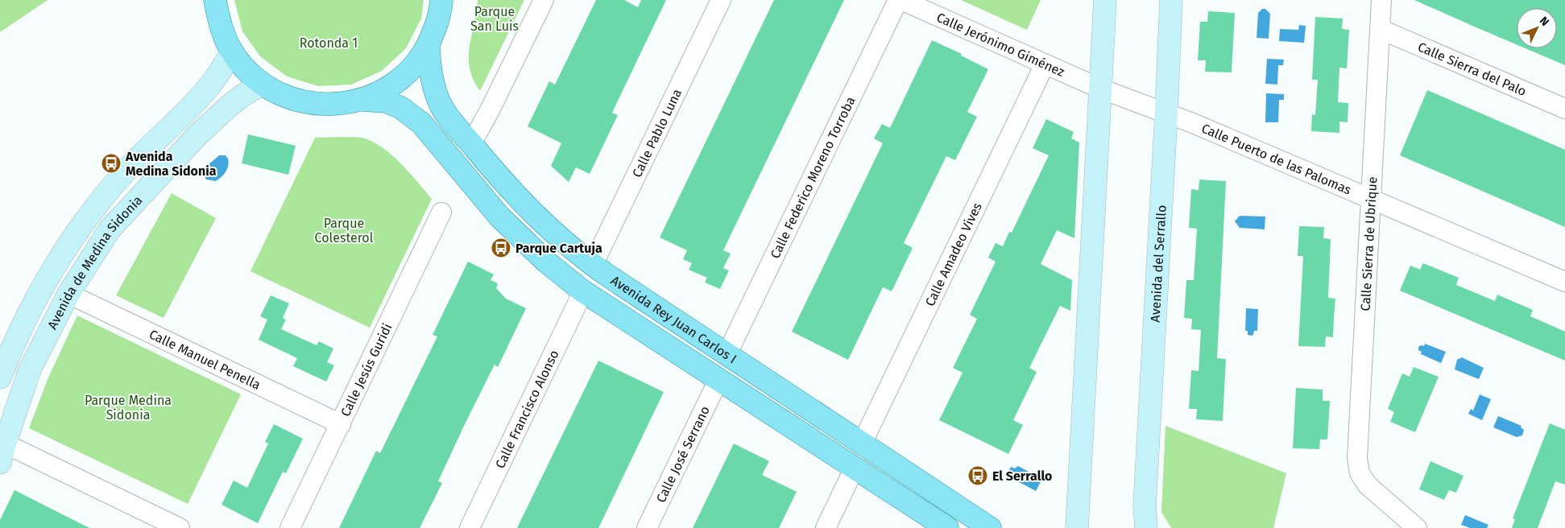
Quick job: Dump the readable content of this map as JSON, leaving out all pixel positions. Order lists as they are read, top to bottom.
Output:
{
  "streets": {
    "main road": ["Avenida Rey Juan Carlos I"],
    "street": [
      "Calle Jerónimo Giménez",
      "Calle Sierra del Palo",
      "Calle Pablo Luna",
      "Calle Puerto de las Palomas",
      "Calle Federico Moreno Torroba",
      "Calle Sierra de Ubrique",
      "Calle Amadeo Vives",
      "Avenida de Medina Sidonia",
      "Avenida del Serrallo",
      "Calle Manuel Penella",
      "Calle Jesús Guridi",
      "Calle Francisco Alonso",
      "Calle José Serrano"
    ]
  },
  "crossings": [
    ["Calle Jerónimo Giménez", "Calle Puerto de las Palomas"],
    ["Calle Jerónimo Giménez", "Calle Amadeo Vives"],
    ["Calle Jerónimo Giménez", "Avenida del Serrallo"],
    ["Calle Sierra del Palo", "Calle Sierra de Ubrique"],
    ["Calle Pablo Luna", "Avenida Rey Juan Carlos I"],
    ["Calle Puerto de las Palomas", "Calle Sierra de Ubrique"],
    ["Calle Puerto de las Palomas", "Avenida del Serrallo"],
    ["Calle Federico Moreno Torroba", "Avenida Rey Juan Carlos I"],
    ["Calle Amadeo Vives", "Avenida Rey Juan Carlos I"],
    ["Avenida de Medina Sidonia", "Calle Manuel Penella"],
    ["Avenida Rey Juan Carlos I", "Calle Francisco Alonso"],
    ["Avenida Rey Juan Carlos I", "Calle José Serrano"],
    ["Calle Manuel Penella", "Calle Jesús Guridi"]
  ],
  "parks": [
    "Parque San Luis",
    "Rotonda 1",
    "Parque Colesterol",
    "Parque Medina Sidonia"
  ],
  "places": {
    "bus stop": ["Avenida Medina Sidonia", "Parque Cartuja", "El Serrallo"]
  },
  "north": "top right"
}
